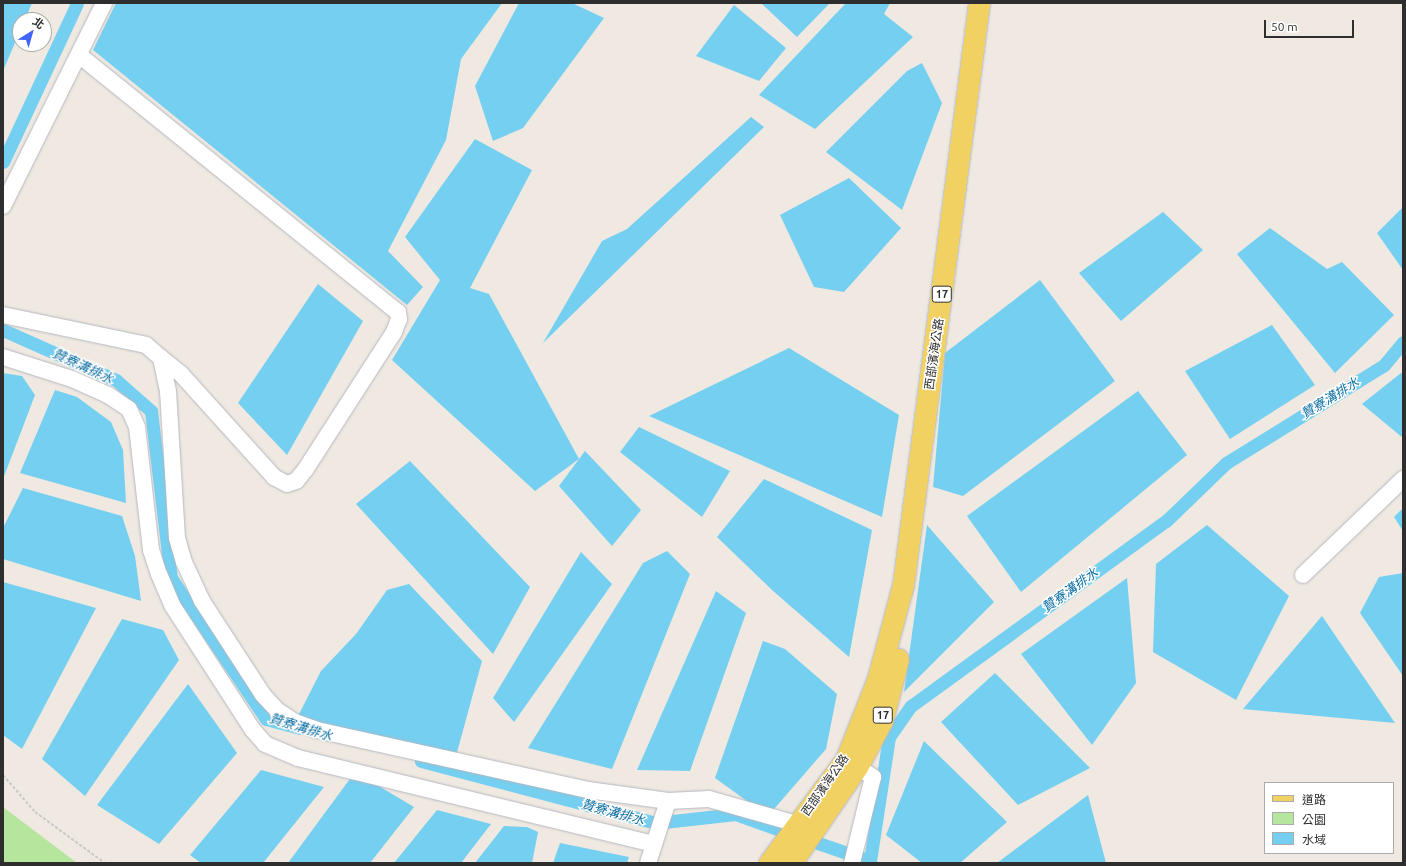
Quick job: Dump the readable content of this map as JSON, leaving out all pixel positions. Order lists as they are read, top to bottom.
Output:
{
  "streets": {
    "main road": ["17", "西部濱海公路"]
  },
  "water": ["贊寮溝排水"],
  "legend": ["道路", "公園", "水域"],
  "scale_bar": "50 m",
  "north": "top right"
}
